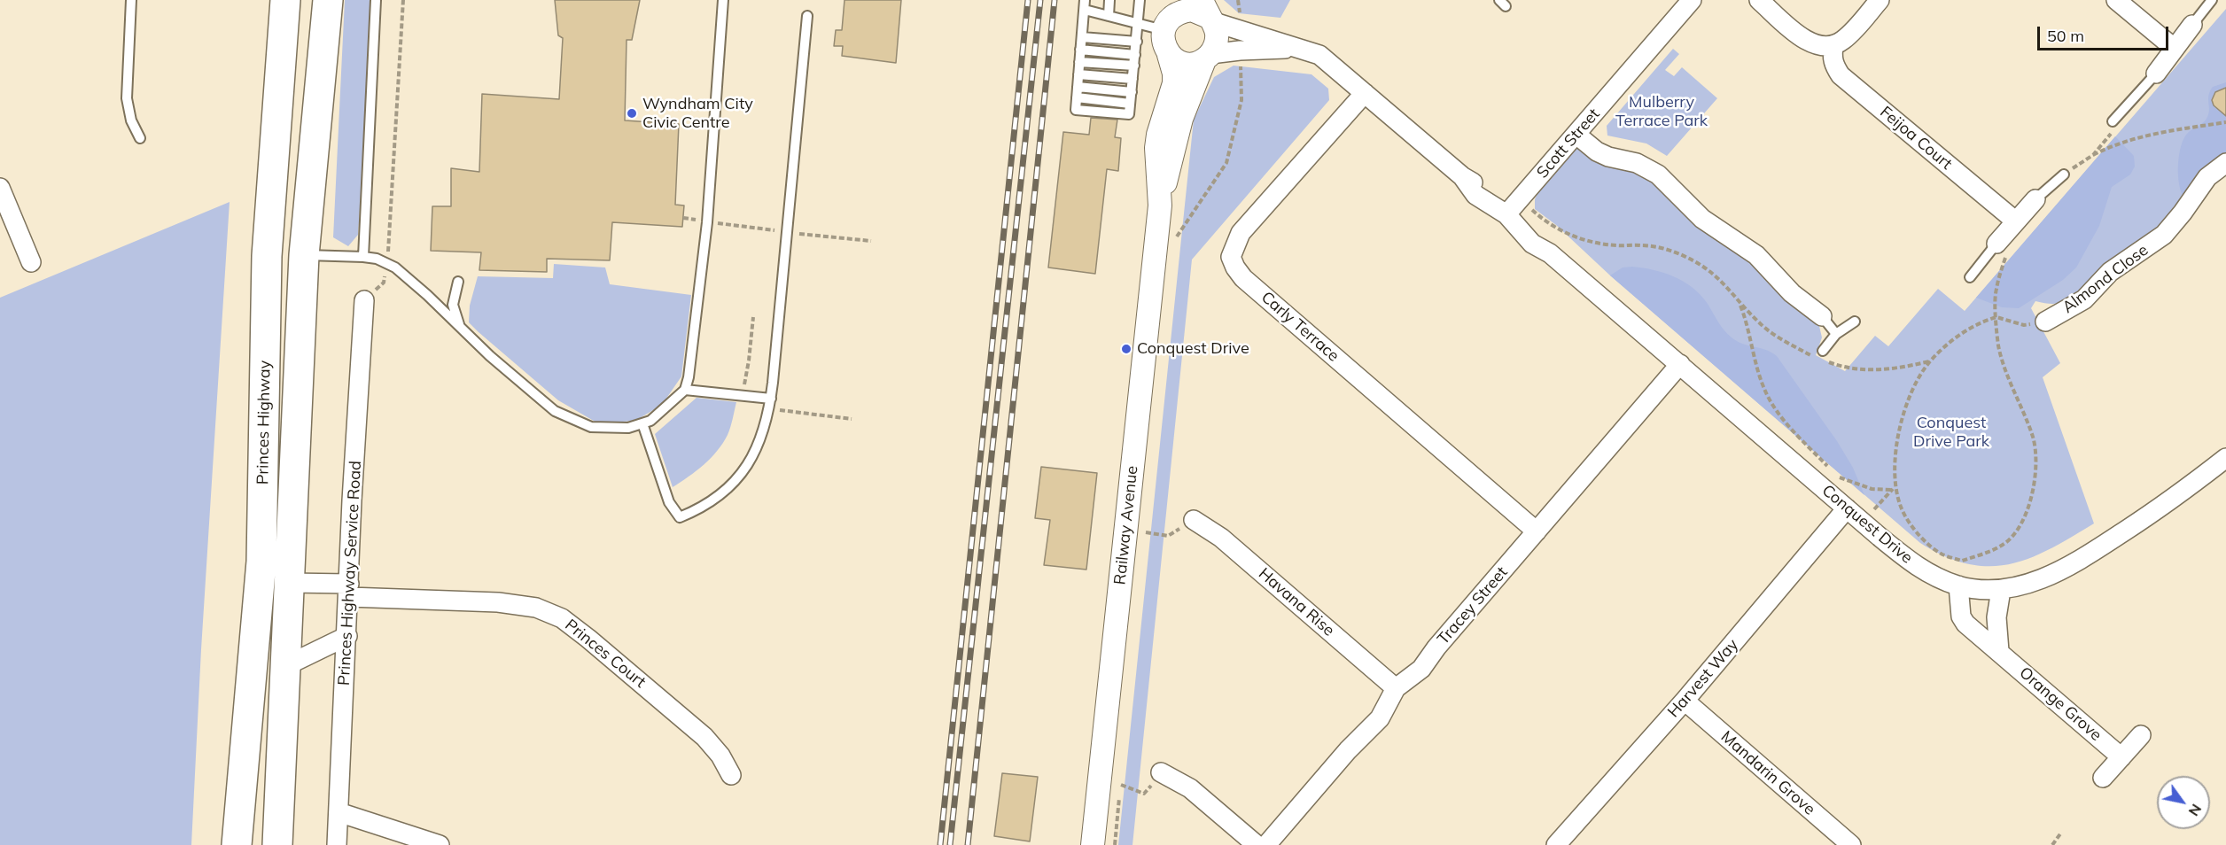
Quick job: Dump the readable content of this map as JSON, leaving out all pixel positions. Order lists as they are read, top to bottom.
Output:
{
  "streets": {
    "highway": ["Princes Highway"],
    "street": [
      "Feijoa Court",
      "Scott Street",
      "Almond Close",
      "Carly Terrace",
      "Conquest Drive",
      "Railway Avenue",
      "Princes Highway Service Road",
      "Havana Rise",
      "Tracey Street",
      "Princes Court",
      "Harvest Way",
      "Orange Grove",
      "Mandarin Grove"
    ]
  },
  "crossings": [
    ["Scott Street", "Conquest Drive"],
    ["Carly Terrace", "Conquest Drive"],
    ["Carly Terrace", "Tracey Street"],
    ["Conquest Drive", "Railway Avenue"],
    ["Conquest Drive", "Tracey Street"],
    ["Conquest Drive", "Harvest Way"],
    ["Conquest Drive", "Orange Grove"],
    ["Princes Highway Service Road", "Princes Court"],
    ["Havana Rise", "Tracey Street"],
    ["Harvest Way", "Mandarin Grove"]
  ],
  "parks": ["Mulberry Terrace Park", "Conquest Drive Park"],
  "places": ["Wyndham City Civic Centre", "Conquest Drive"],
  "scale_bar": "50 m",
  "north": "bottom right"
}
